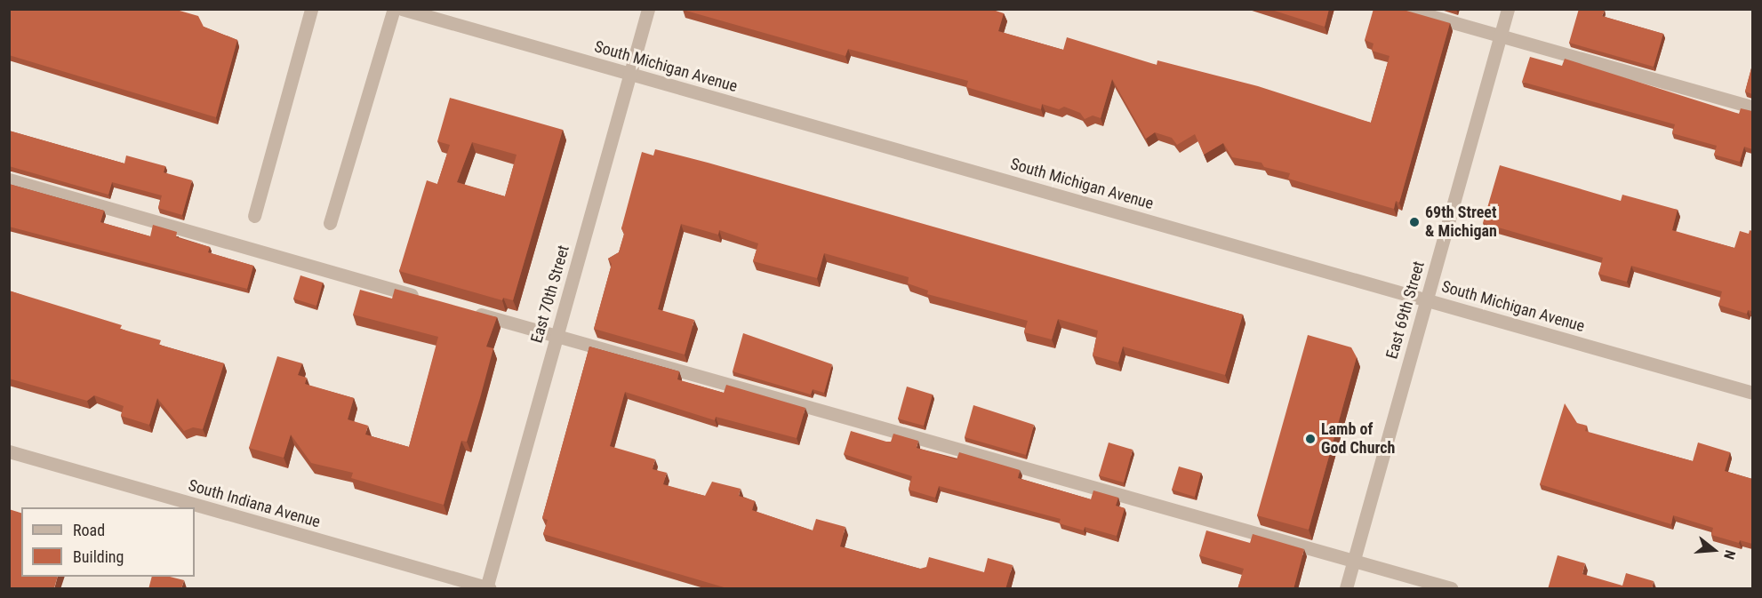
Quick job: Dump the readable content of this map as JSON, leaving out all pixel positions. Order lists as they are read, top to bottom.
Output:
{
  "streets": {
    "street": [
      "South Michigan Avenue",
      "East 70th Street",
      "East 69th Street",
      "South Indiana Avenue"
    ]
  },
  "crossings": [
    ["South Michigan Avenue", "East 70th Street"],
    ["South Michigan Avenue", "East 69th Street"],
    ["East 70th Street", "South Indiana Avenue"]
  ],
  "places": ["69th Street & Michigan", "Lamb of God Church"],
  "legend": ["Road", "Building"],
  "north": "right"
}
